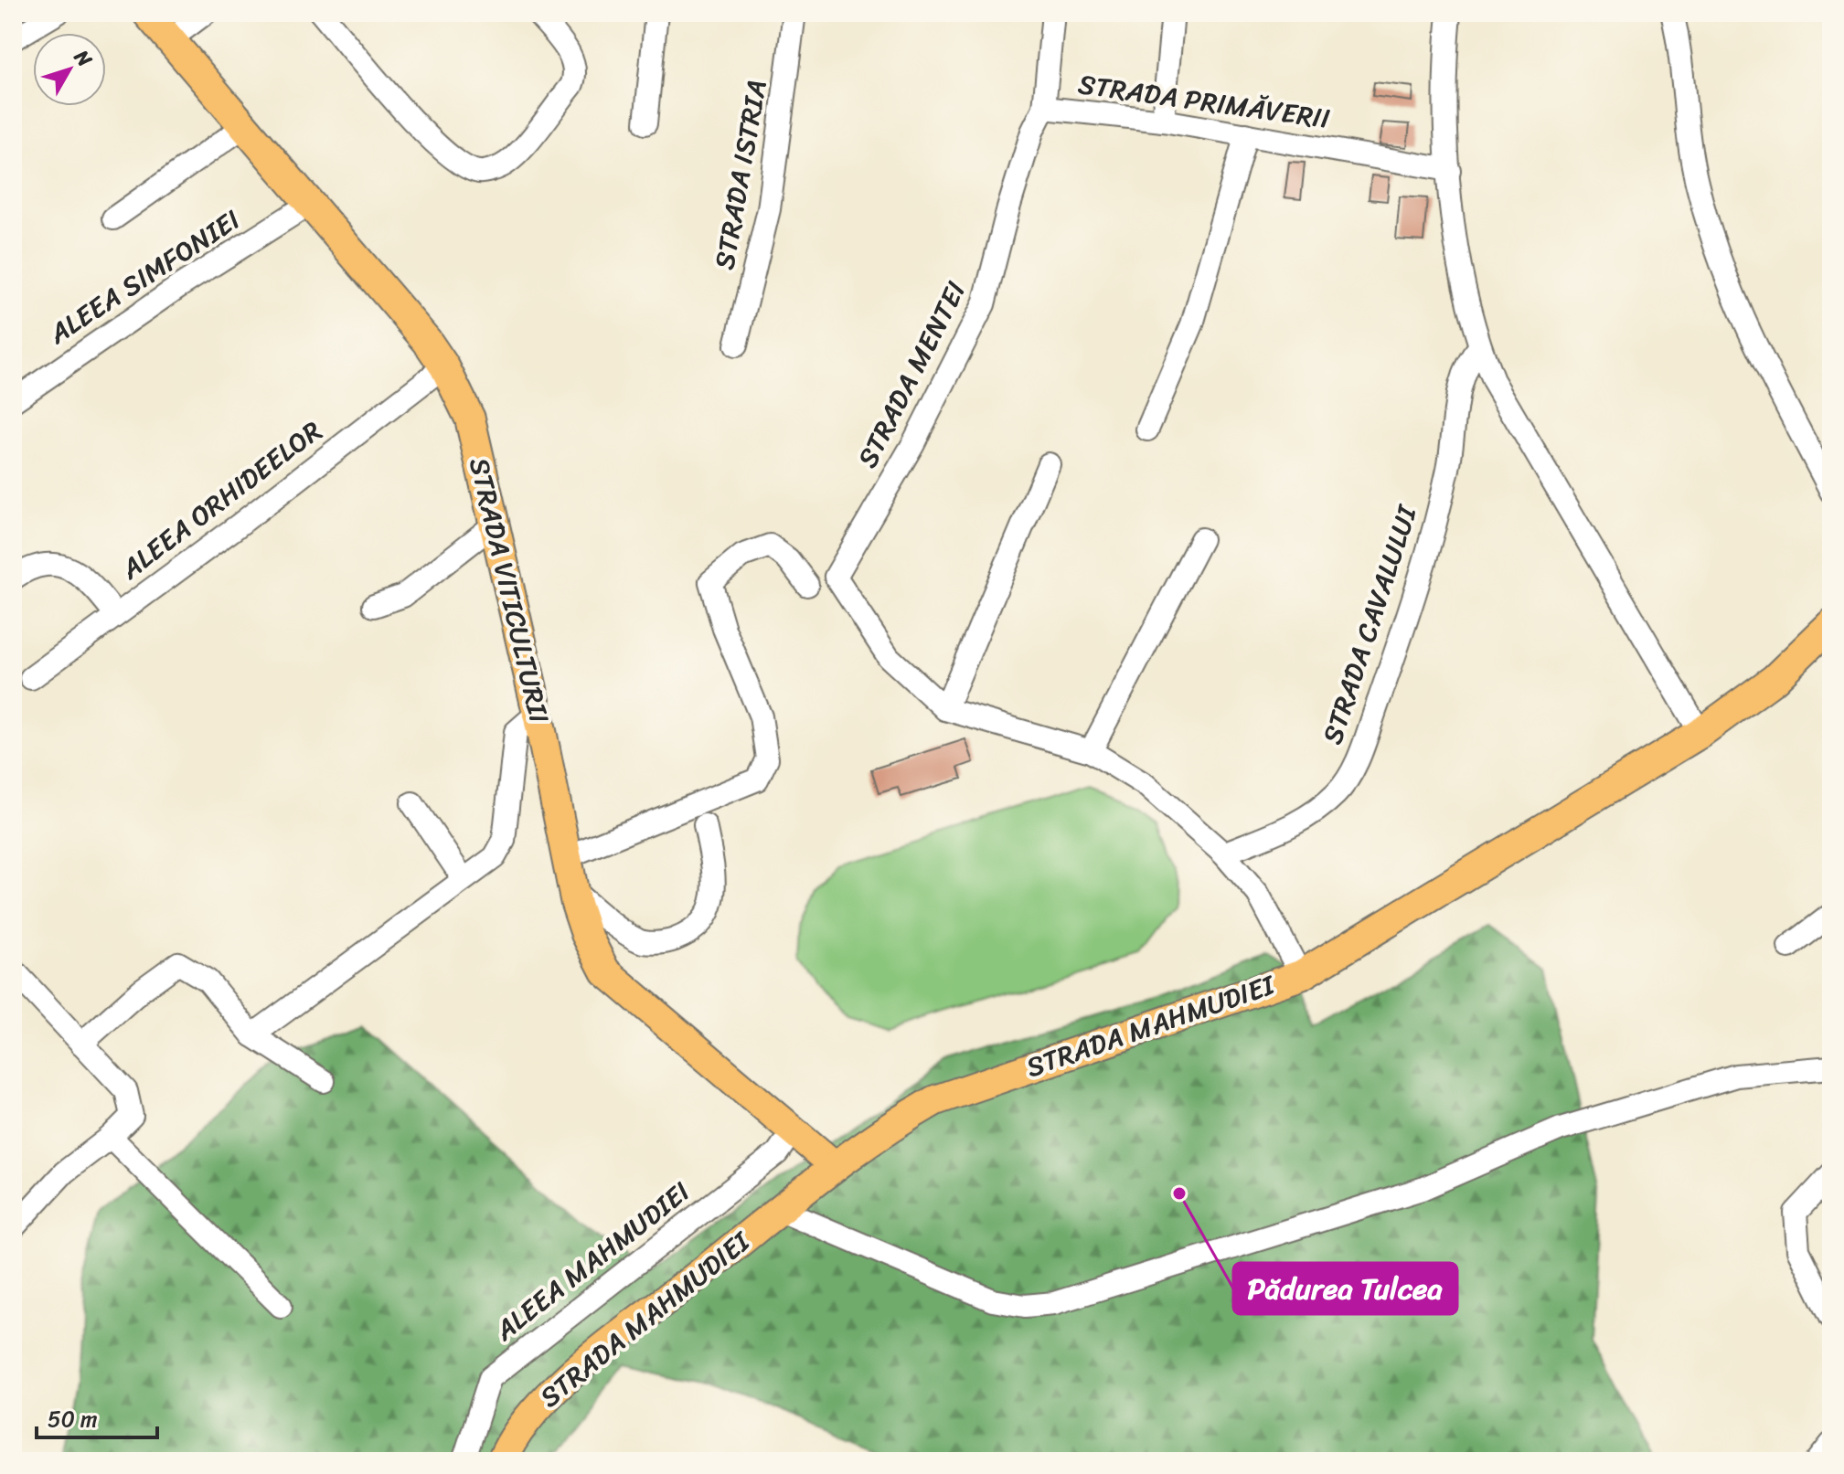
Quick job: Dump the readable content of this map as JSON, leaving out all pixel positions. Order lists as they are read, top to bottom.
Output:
{
  "streets": {
    "main road": ["STRADA VITICULTURII", "STRADA MAHMUDIEI"],
    "street": [
      "STRADA PRIMĂVERII",
      "STRADA ISTRIA",
      "ALEEA SIMFONIEI",
      "STRADA MENTEI",
      "ALEEA ORHIDEELOR",
      "STRADA CAVALULUI",
      "ALEEA MAHMUDIEI"
    ]
  },
  "crossings": [
    ["STRADA PRIMĂVERII", "STRADA MENTEI"],
    ["ALEEA SIMFONIEI", "STRADA VITICULTURII"],
    ["ALEEA ORHIDEELOR", "STRADA VITICULTURII"],
    ["STRADA VITICULTURII", "STRADA MAHMUDIEI"],
    ["STRADA VITICULTURII", "ALEEA MAHMUDIEI"]
  ],
  "places": ["Pădurea Tulcea"],
  "scale_bar": "50 m",
  "north": "top right"
}
